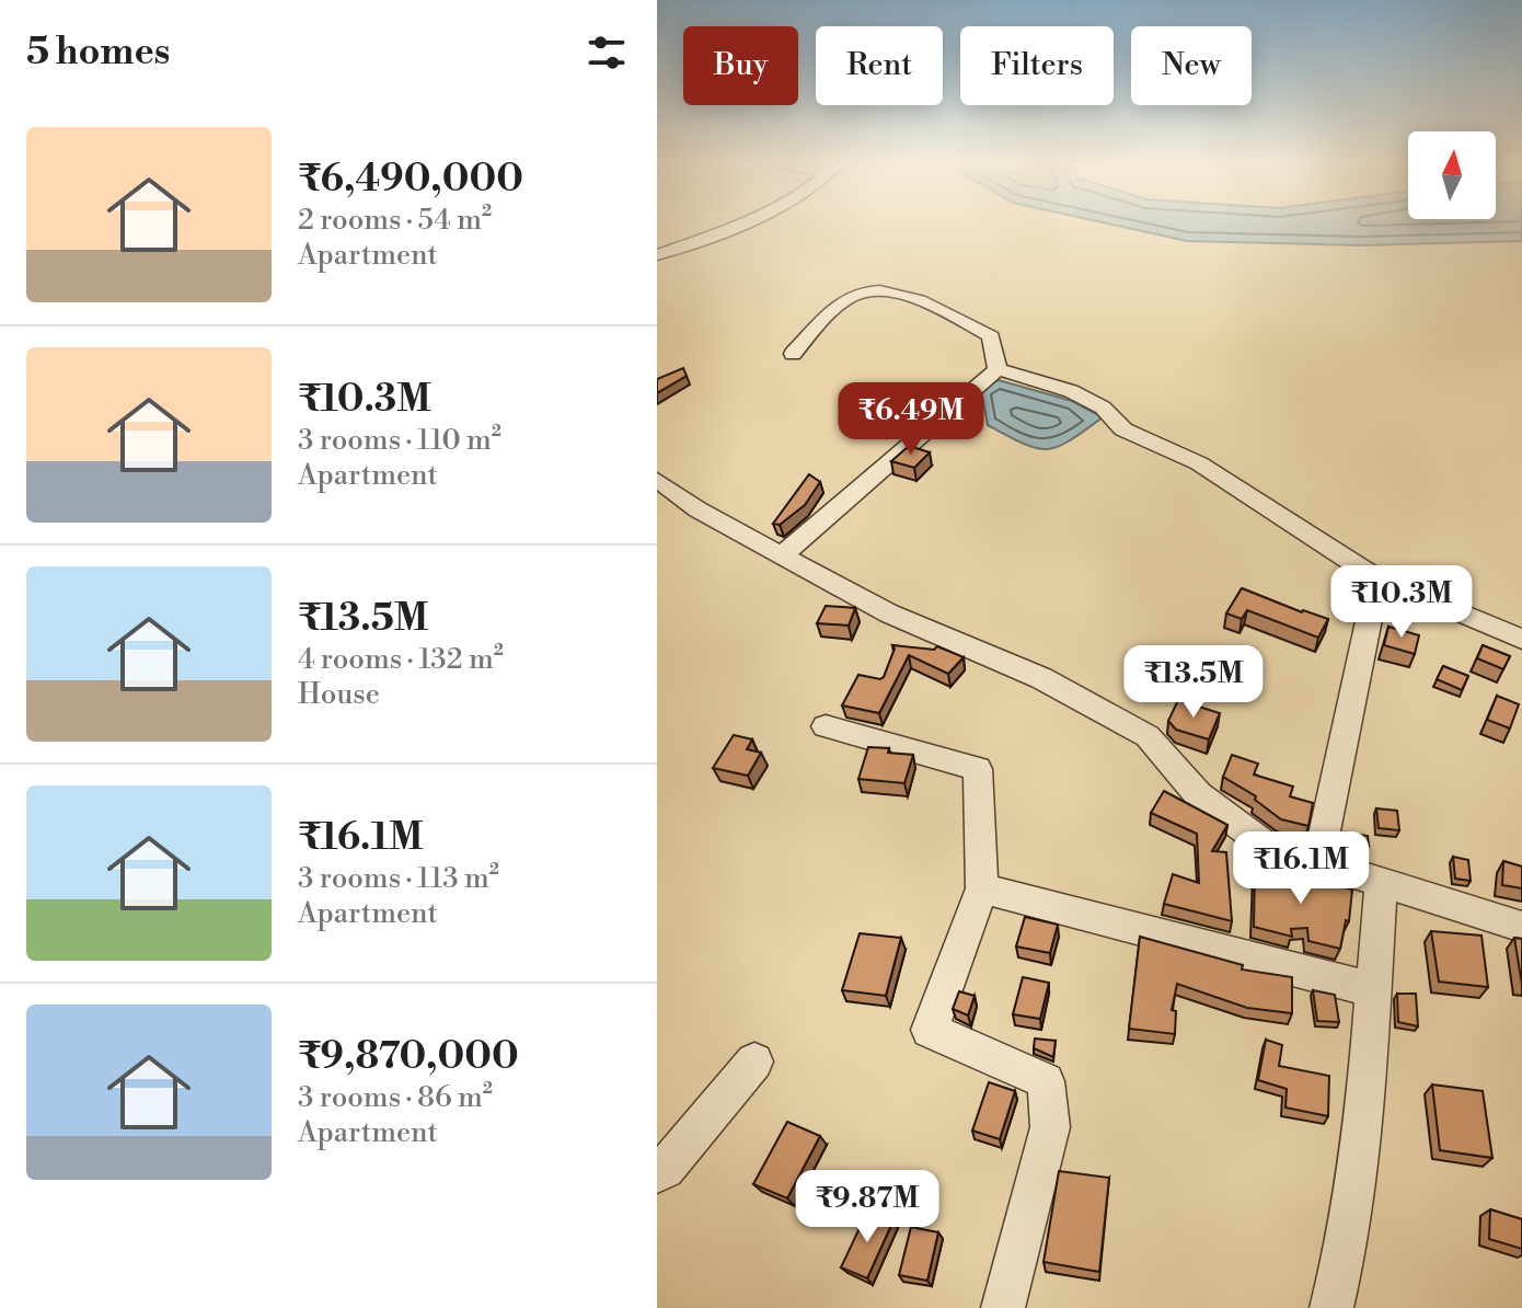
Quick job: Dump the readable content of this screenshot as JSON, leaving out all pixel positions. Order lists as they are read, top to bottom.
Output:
{
  "north": "top",
  "page": {
    "heading": "5 homes",
    "chip": [
      "Buy",
      "Rent",
      "Filters",
      "New"
    ],
    "list": [
      {
        "name": "₹6,490,000",
        "note": "2 rooms · 54 m² · Apartment"
      },
      {
        "name": "₹10.3M",
        "note": "3 rooms · 110 m² · Apartment"
      },
      {
        "name": "₹13.5M",
        "note": "4 rooms · 132 m² · House"
      },
      {
        "name": "₹16.1M",
        "note": "3 rooms · 113 m² · Apartment"
      },
      {
        "name": "₹9,870,000",
        "note": "3 rooms · 86 m² · Apartment"
      }
    ],
    "price": [
      "₹6.49M",
      "₹10.3M",
      "₹13.5M",
      "₹16.1M",
      "₹9.87M"
    ]
  }
}
